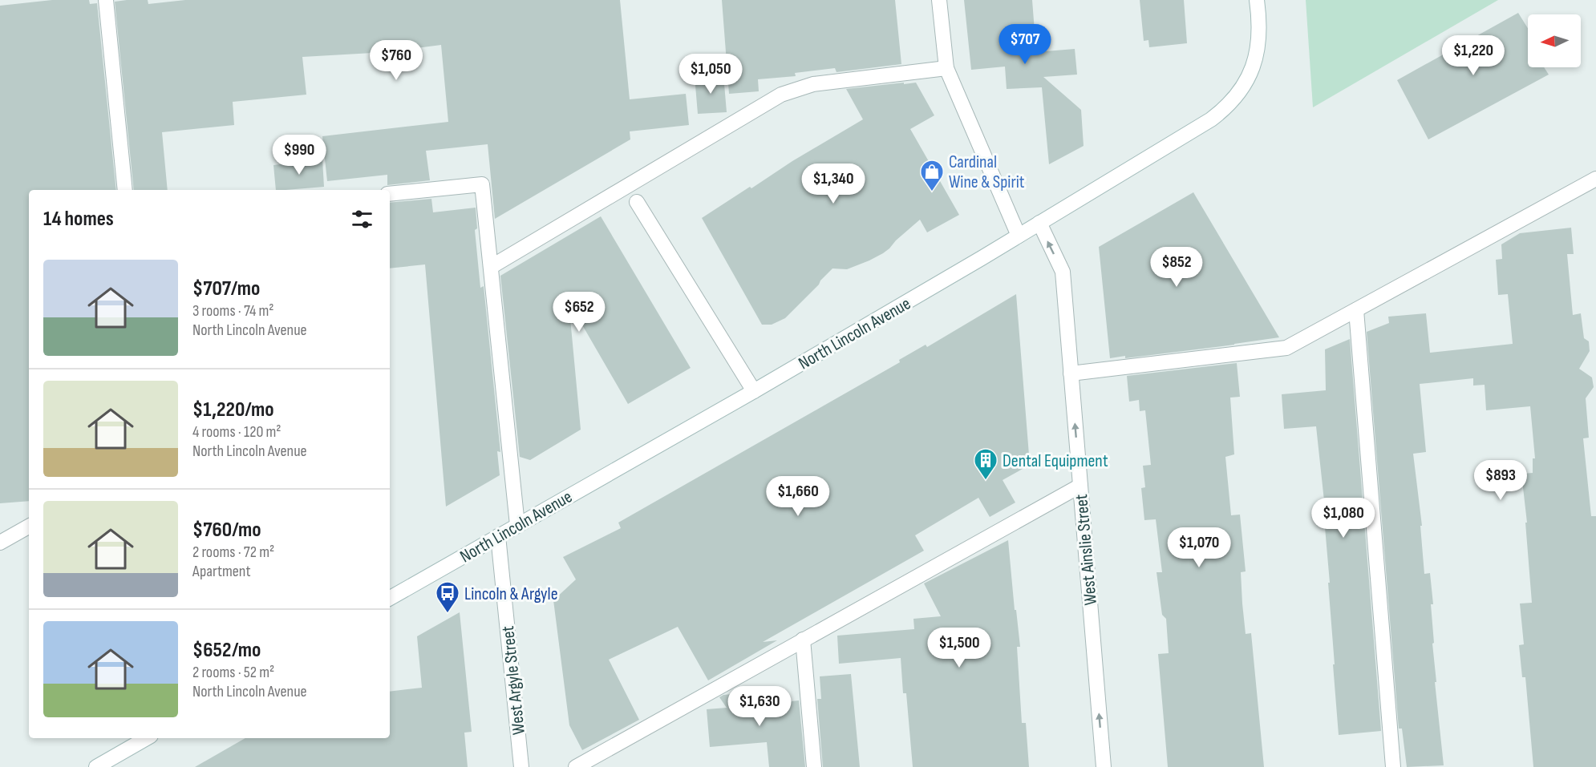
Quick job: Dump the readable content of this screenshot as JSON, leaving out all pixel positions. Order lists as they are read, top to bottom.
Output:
{
  "streets": {
    "main road": ["North Lincoln Avenue", "West Ainslie Street", "West Argyle Street"]
  },
  "crossings": [
    ["North Lincoln Avenue", "West Ainslie Street"],
    ["North Lincoln Avenue", "West Argyle Street"]
  ],
  "one_way": ["West Ainslie Street"],
  "places": {
    "shop": ["Cardinal Wine & Spirit"],
    "building": ["Dental Equipment"],
    "bus stop": ["Lincoln & Argyle"]
  },
  "north": "left",
  "page": {
    "price": [
      "$707",
      "$1,220",
      "$760",
      "$1,050",
      "$990",
      "$1,340",
      "$852",
      "$652",
      "$893",
      "$1,660",
      "$1,080",
      "$1,070",
      "$1,500",
      "$1,630"
    ],
    "heading": "14 homes",
    "list": [
      {
        "name": "$707/mo",
        "note": "3 rooms · 74 m² · North Lincoln Avenue"
      },
      {
        "name": "$1,220/mo",
        "note": "4 rooms · 120 m² · North Lincoln Avenue"
      },
      {
        "name": "$760/mo",
        "note": "2 rooms · 72 m² · Apartment"
      },
      {
        "name": "$652/mo",
        "note": "2 rooms · 52 m² · North Lincoln Avenue"
      }
    ]
  }
}
